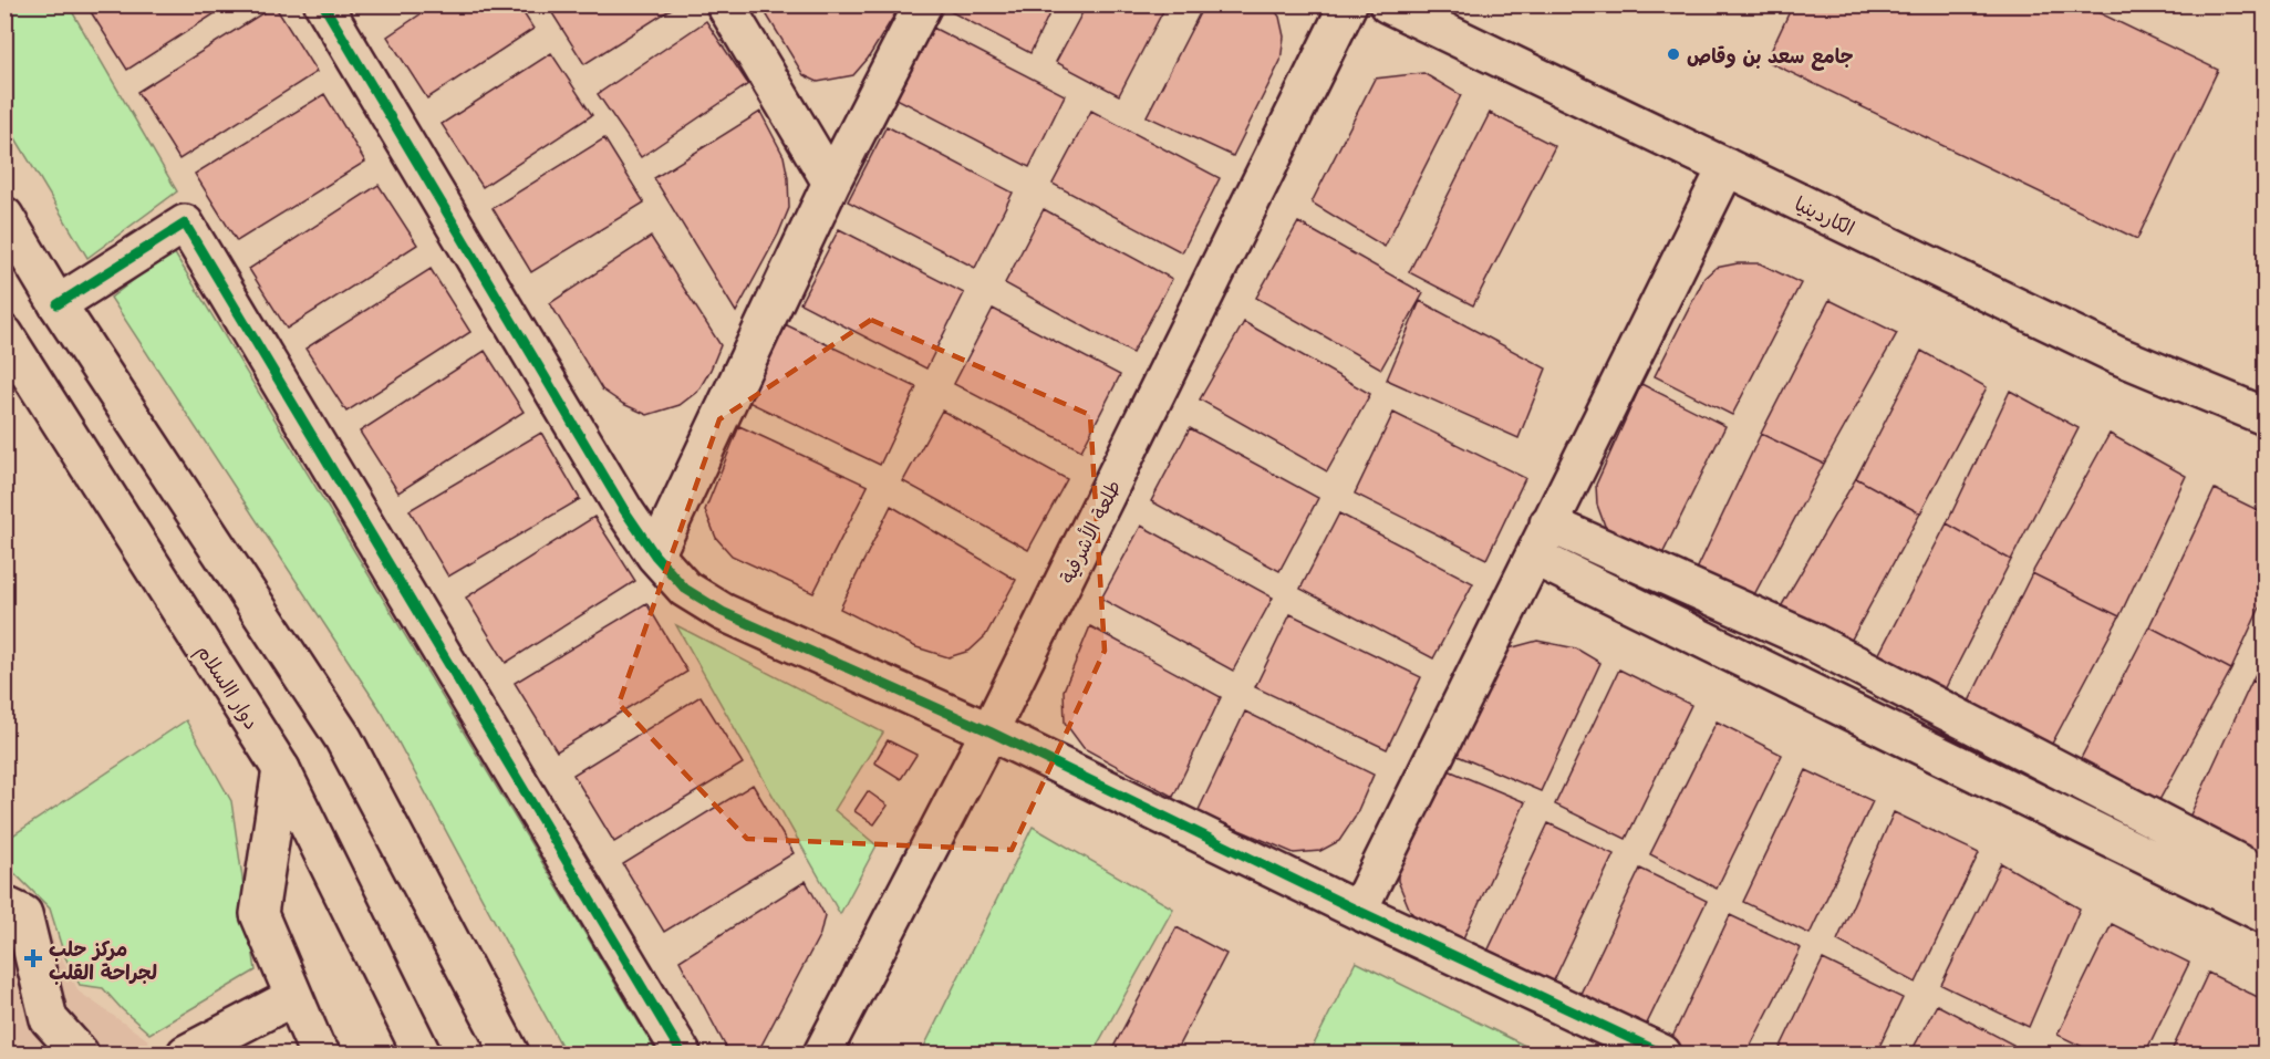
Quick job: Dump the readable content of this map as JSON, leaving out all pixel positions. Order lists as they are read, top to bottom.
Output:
{
  "streets": {
    "street": ["الكاردينيا", "طلعة الأشرفية", "دوار االسلام"]
  },
  "places": {
    "other": ["جامع سعد بن وقاص"],
    "health": ["مركز حلب لجراحة القلب"]
  }
}
